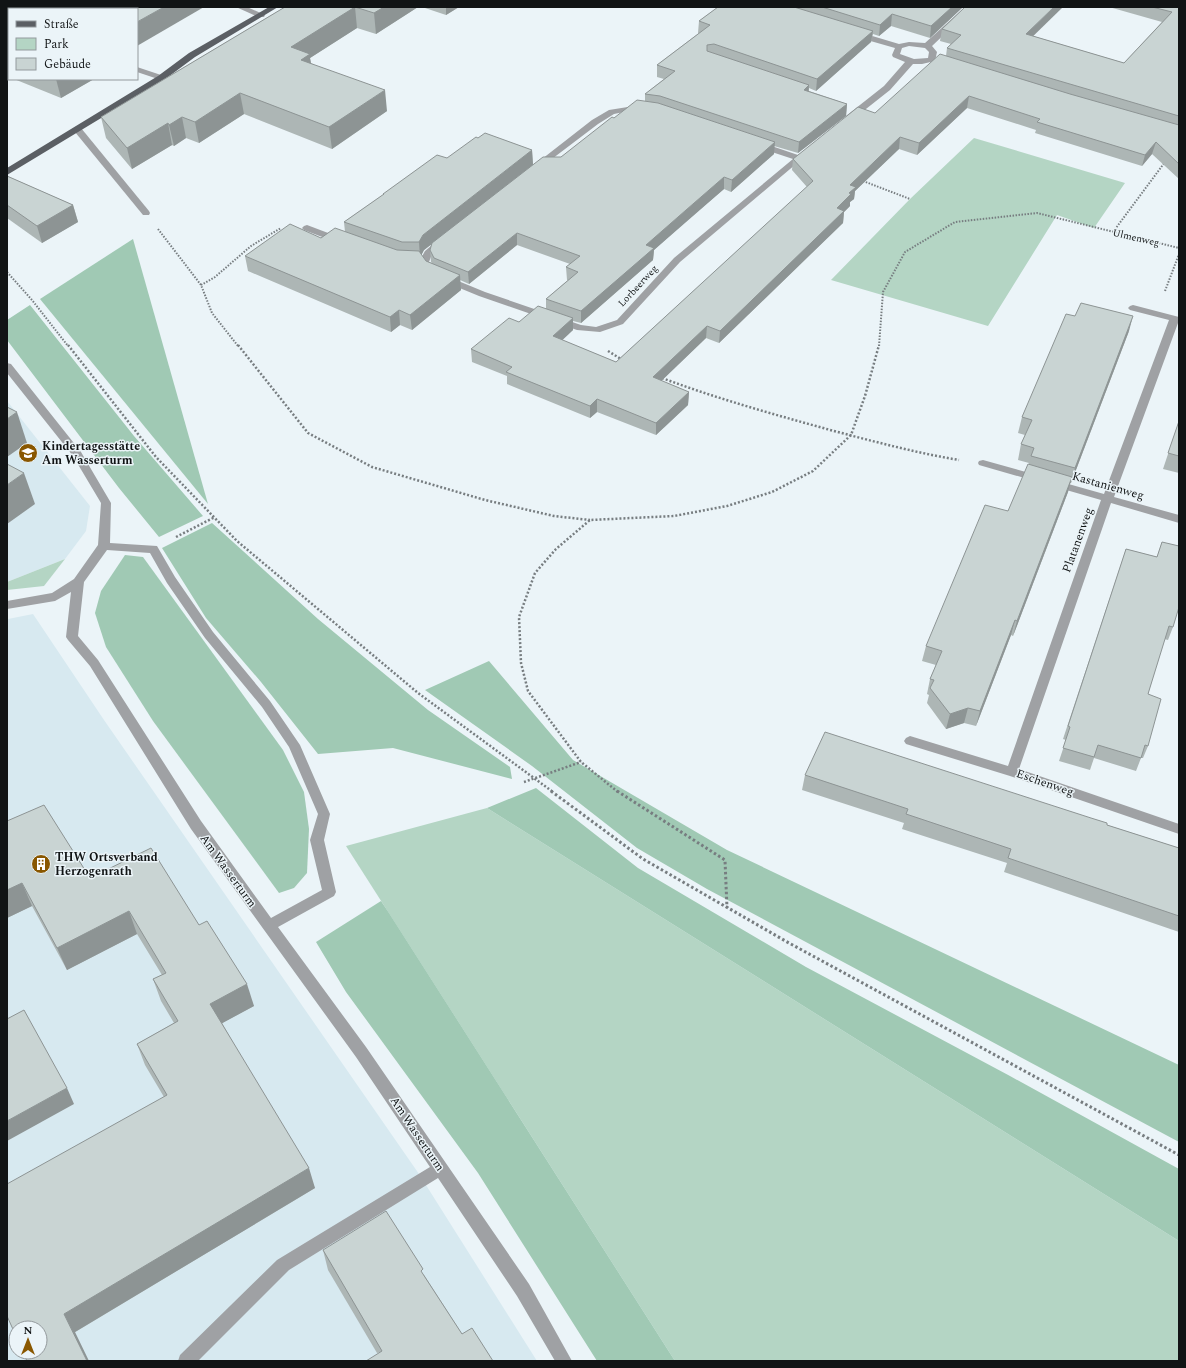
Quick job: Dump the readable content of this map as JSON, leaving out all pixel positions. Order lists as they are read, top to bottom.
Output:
{
  "streets": {
    "street": [
      "Lorbeerweg",
      "Kastanienweg",
      "Platanenweg",
      "Eschenweg",
      "Am Wasserturm"
    ],
    "path": ["Ulmenweg"]
  },
  "crossings": [
    ["Kastanienweg", "Platanenweg"],
    ["Platanenweg", "Eschenweg"]
  ],
  "places": {
    "school or university": ["Kindertagesstätte Am Wasserturm"],
    "building": ["THW Ortsverband Herzogenrath"]
  },
  "legend": ["Straße", "Park", "Gebäude"],
  "north": "top"
}
